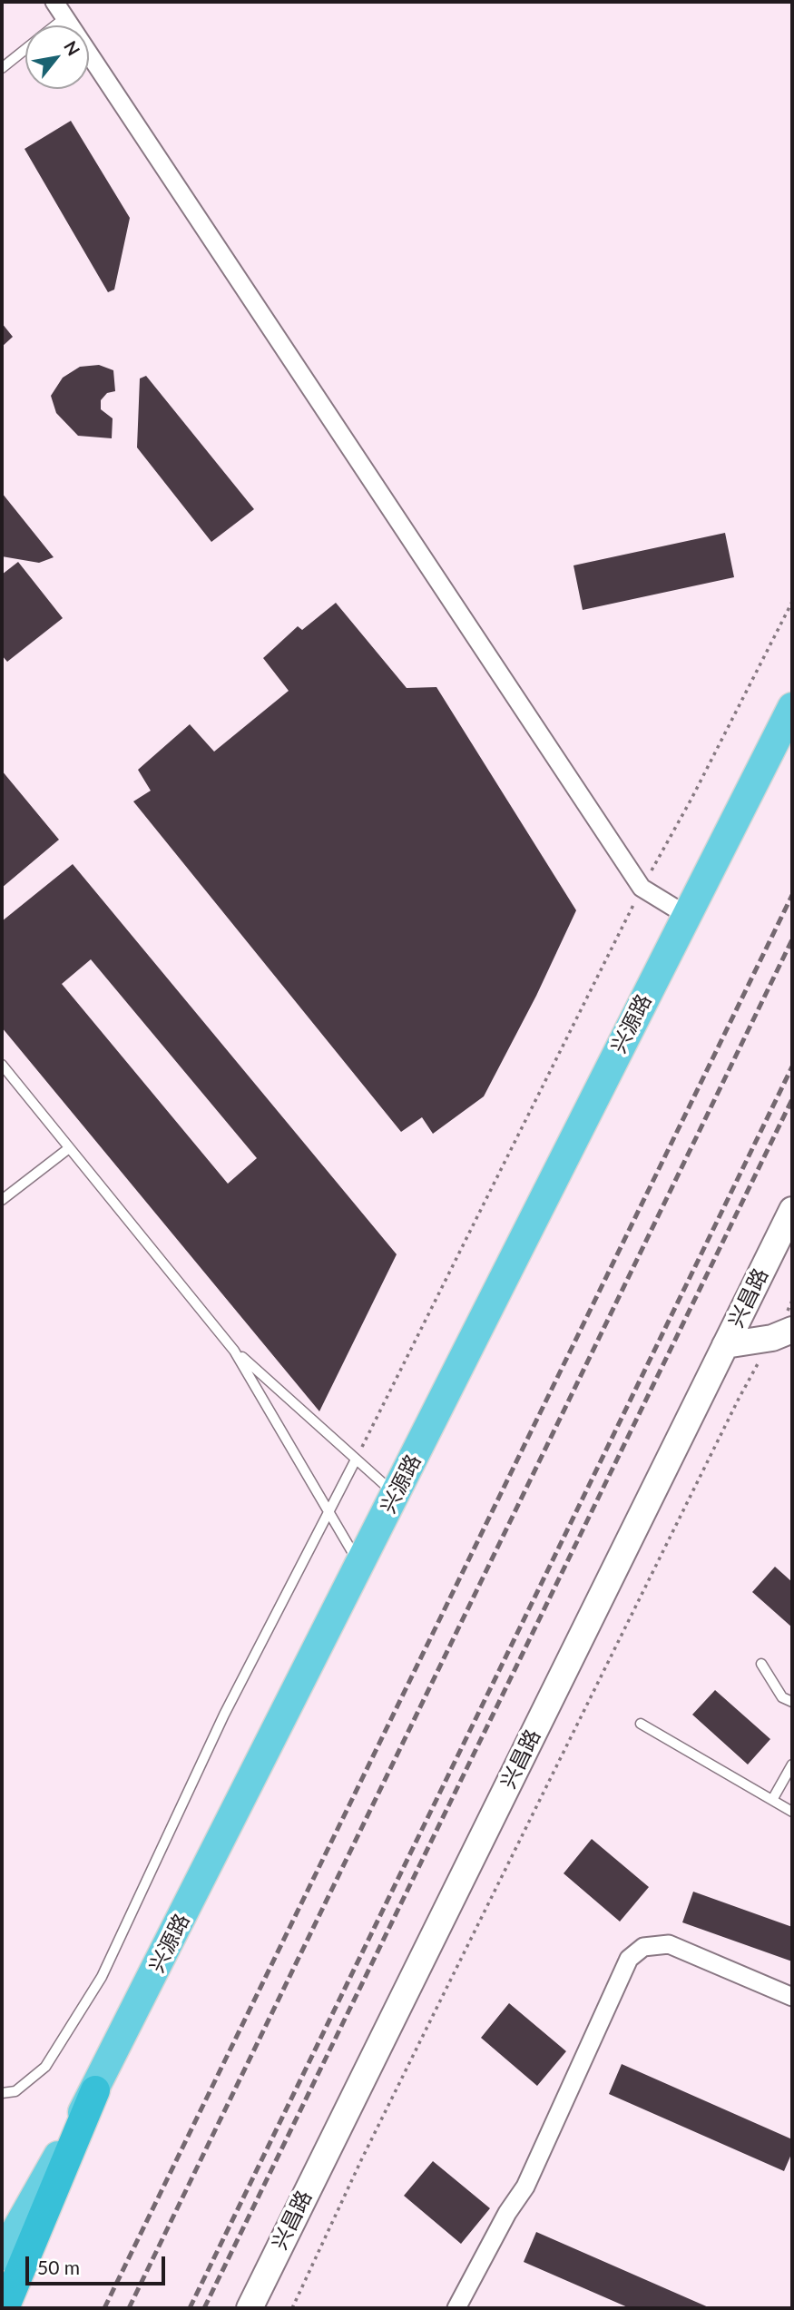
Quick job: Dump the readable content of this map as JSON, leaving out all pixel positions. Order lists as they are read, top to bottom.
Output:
{
  "streets": {
    "main road": ["兴源路", "兴昌路"]
  },
  "scale_bar": "50 m",
  "north": "top right"
}
